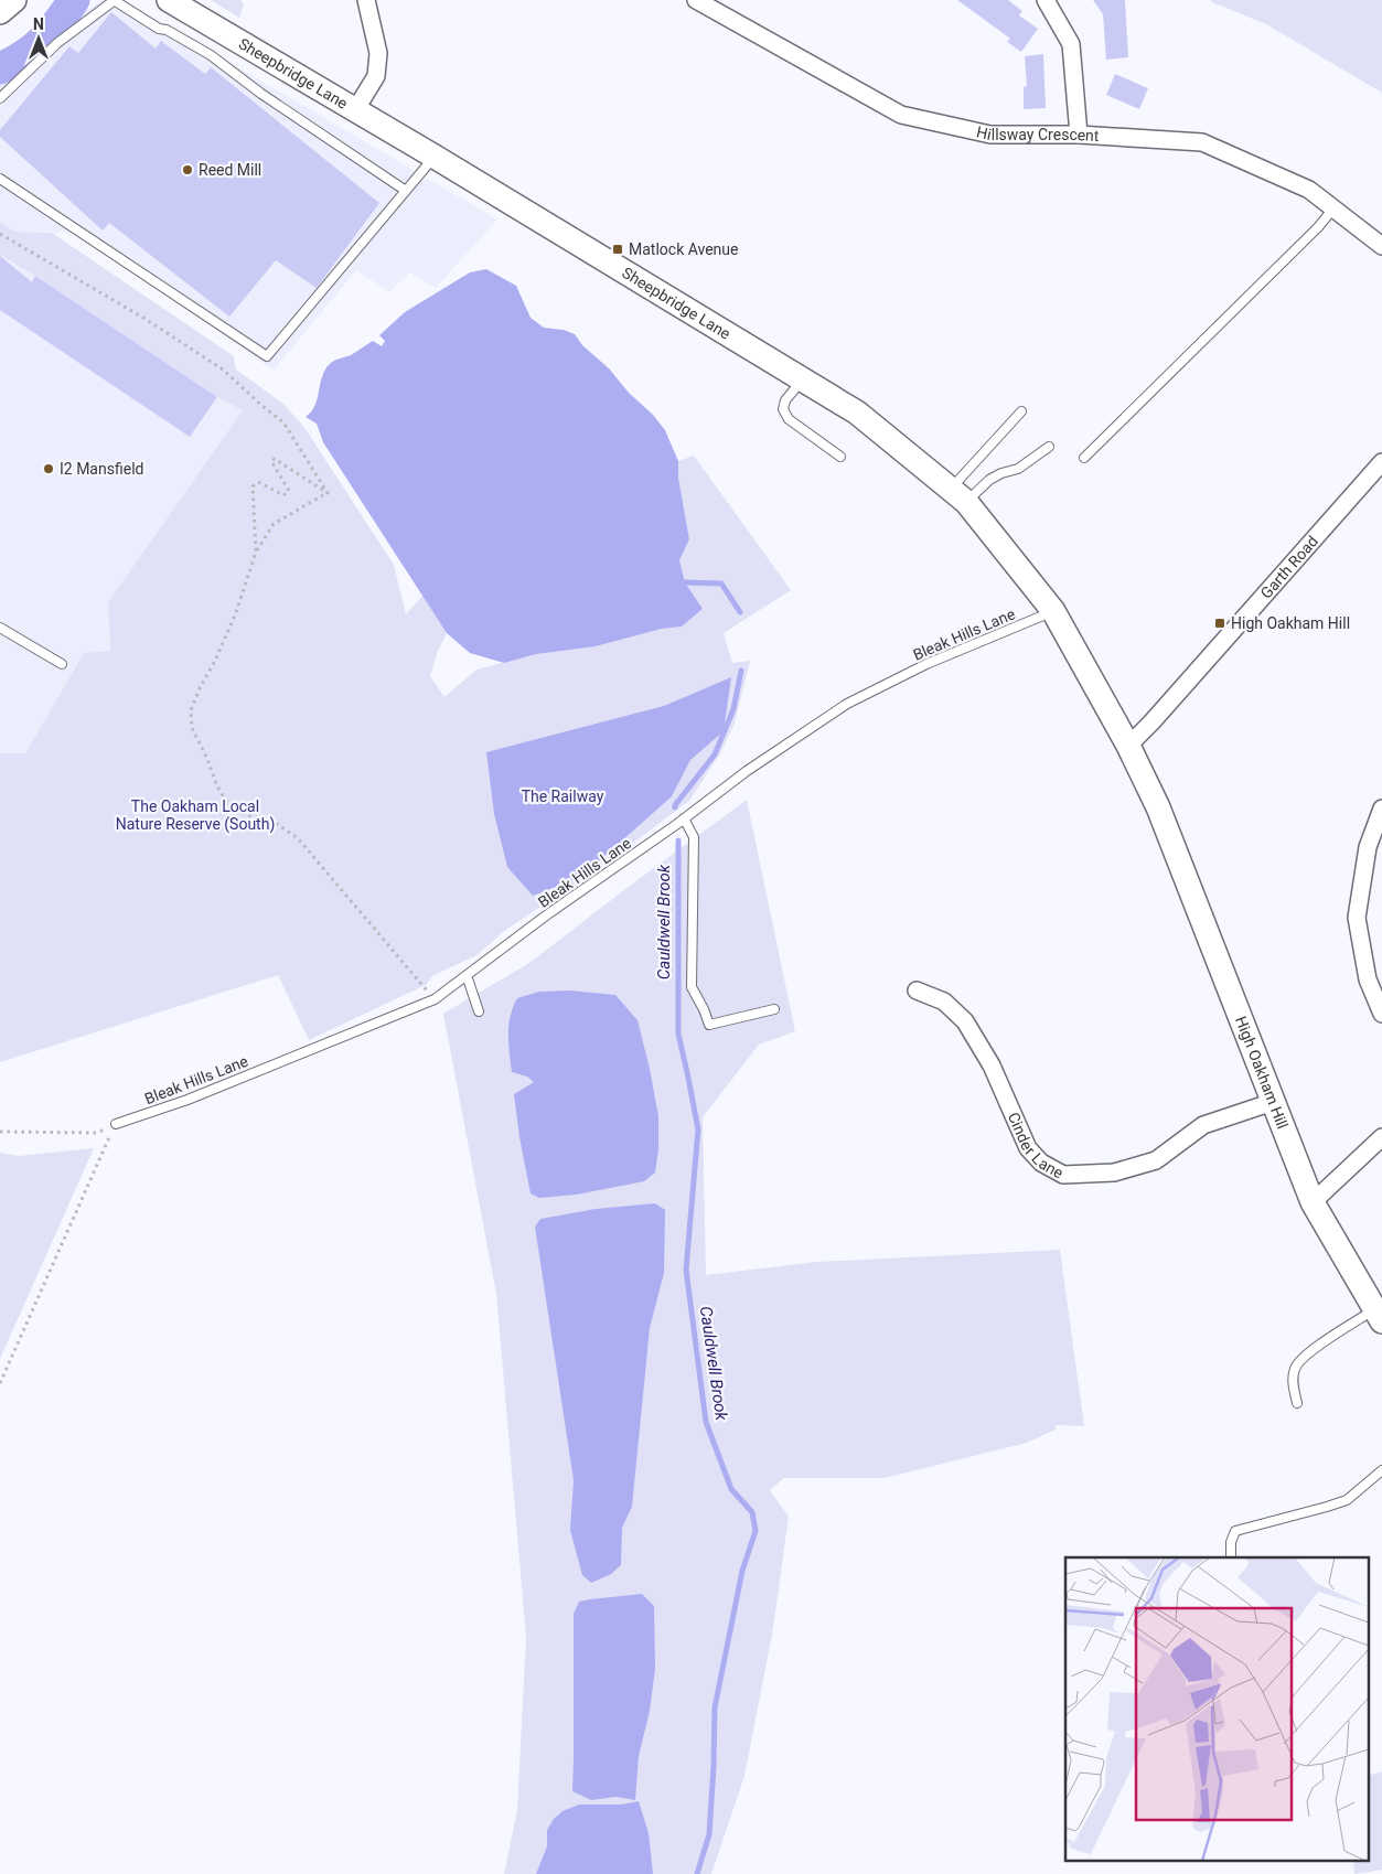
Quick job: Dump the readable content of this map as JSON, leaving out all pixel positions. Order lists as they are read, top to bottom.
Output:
{
  "streets": {
    "street": [
      "Sheepbridge Lane",
      "Hillsway Crescent",
      "Garth Road",
      "High Oakham Hill",
      "Cinder Lane"
    ],
    "lane": ["Bleak Hills Lane"]
  },
  "crossings": [
    ["Sheepbridge Lane", "Bleak Hills Lane"],
    ["Sheepbridge Lane", "High Oakham Hill"],
    ["Garth Road", "High Oakham Hill"],
    ["Bleak Hills Lane", "High Oakham Hill"],
    ["High Oakham Hill", "Cinder Lane"]
  ],
  "water": ["Cauldwell Brook"],
  "parks": ["The Railway", "The Oakham Local Nature Reserve (South)"],
  "places": {
    "other": ["Reed Mill", "I2 Mansfield"],
    "transit": ["Matlock Avenue", "High Oakham Hill"]
  },
  "north": "top"
}
